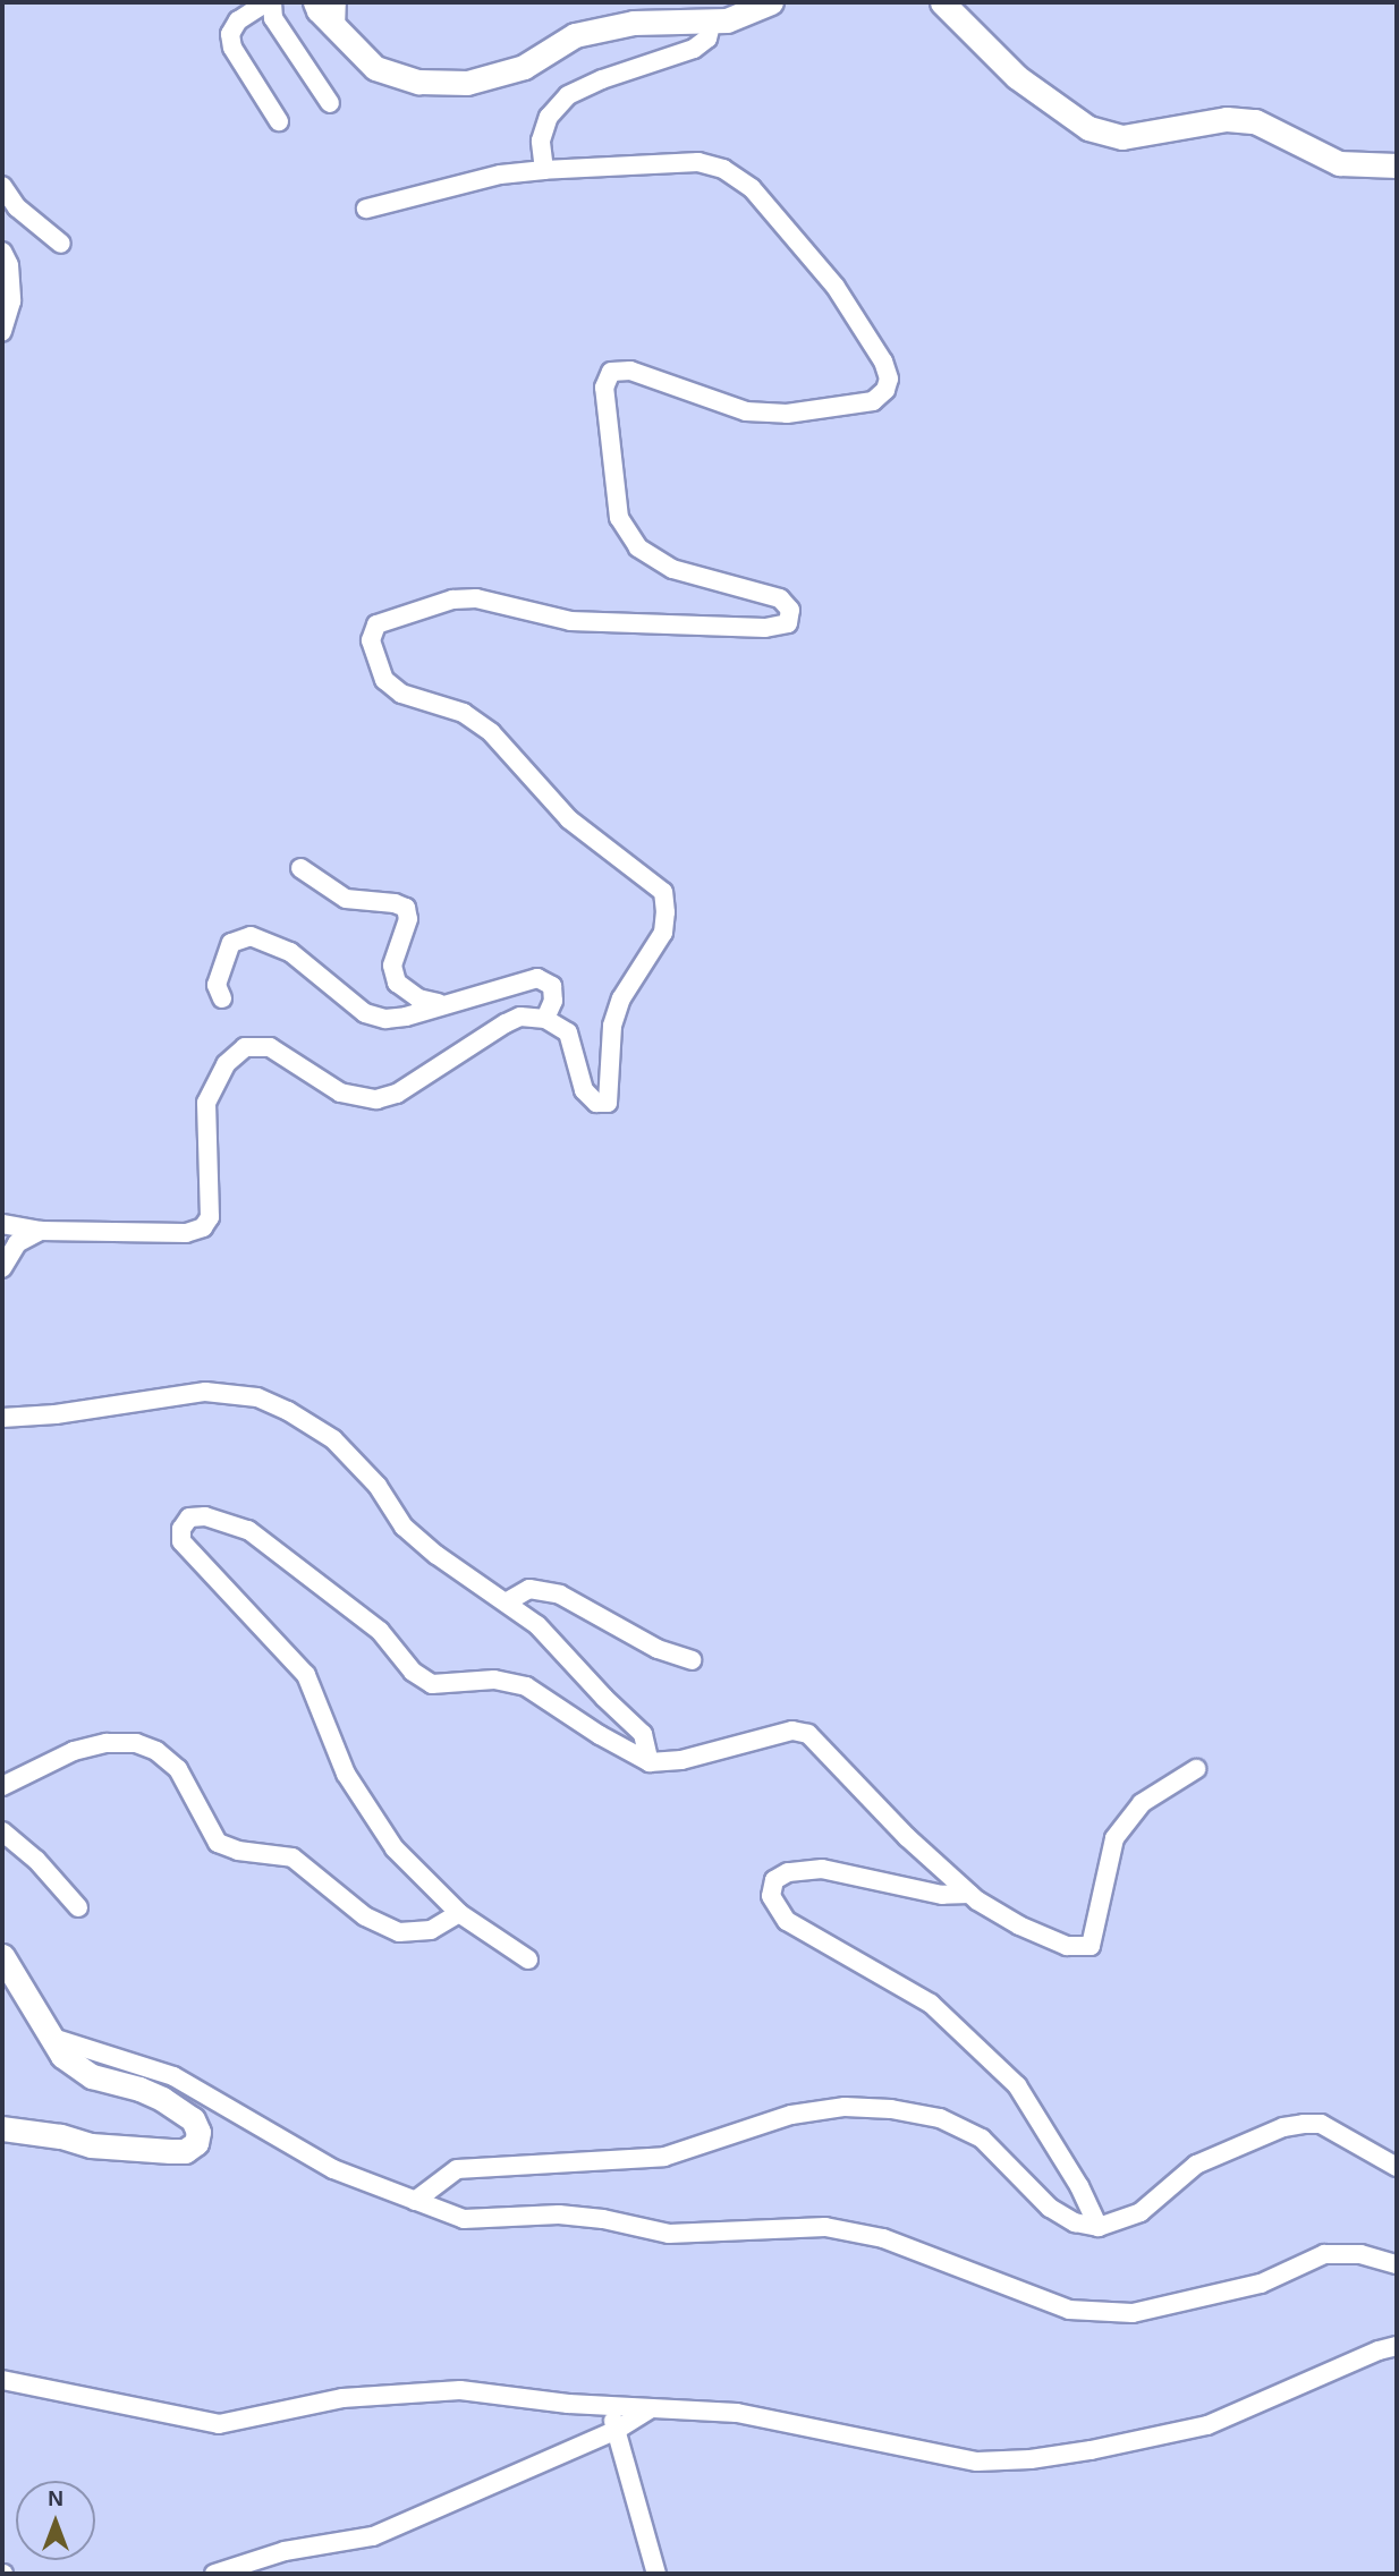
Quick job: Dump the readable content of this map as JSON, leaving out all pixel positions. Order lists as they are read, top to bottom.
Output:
{
  "north": "top"
}
